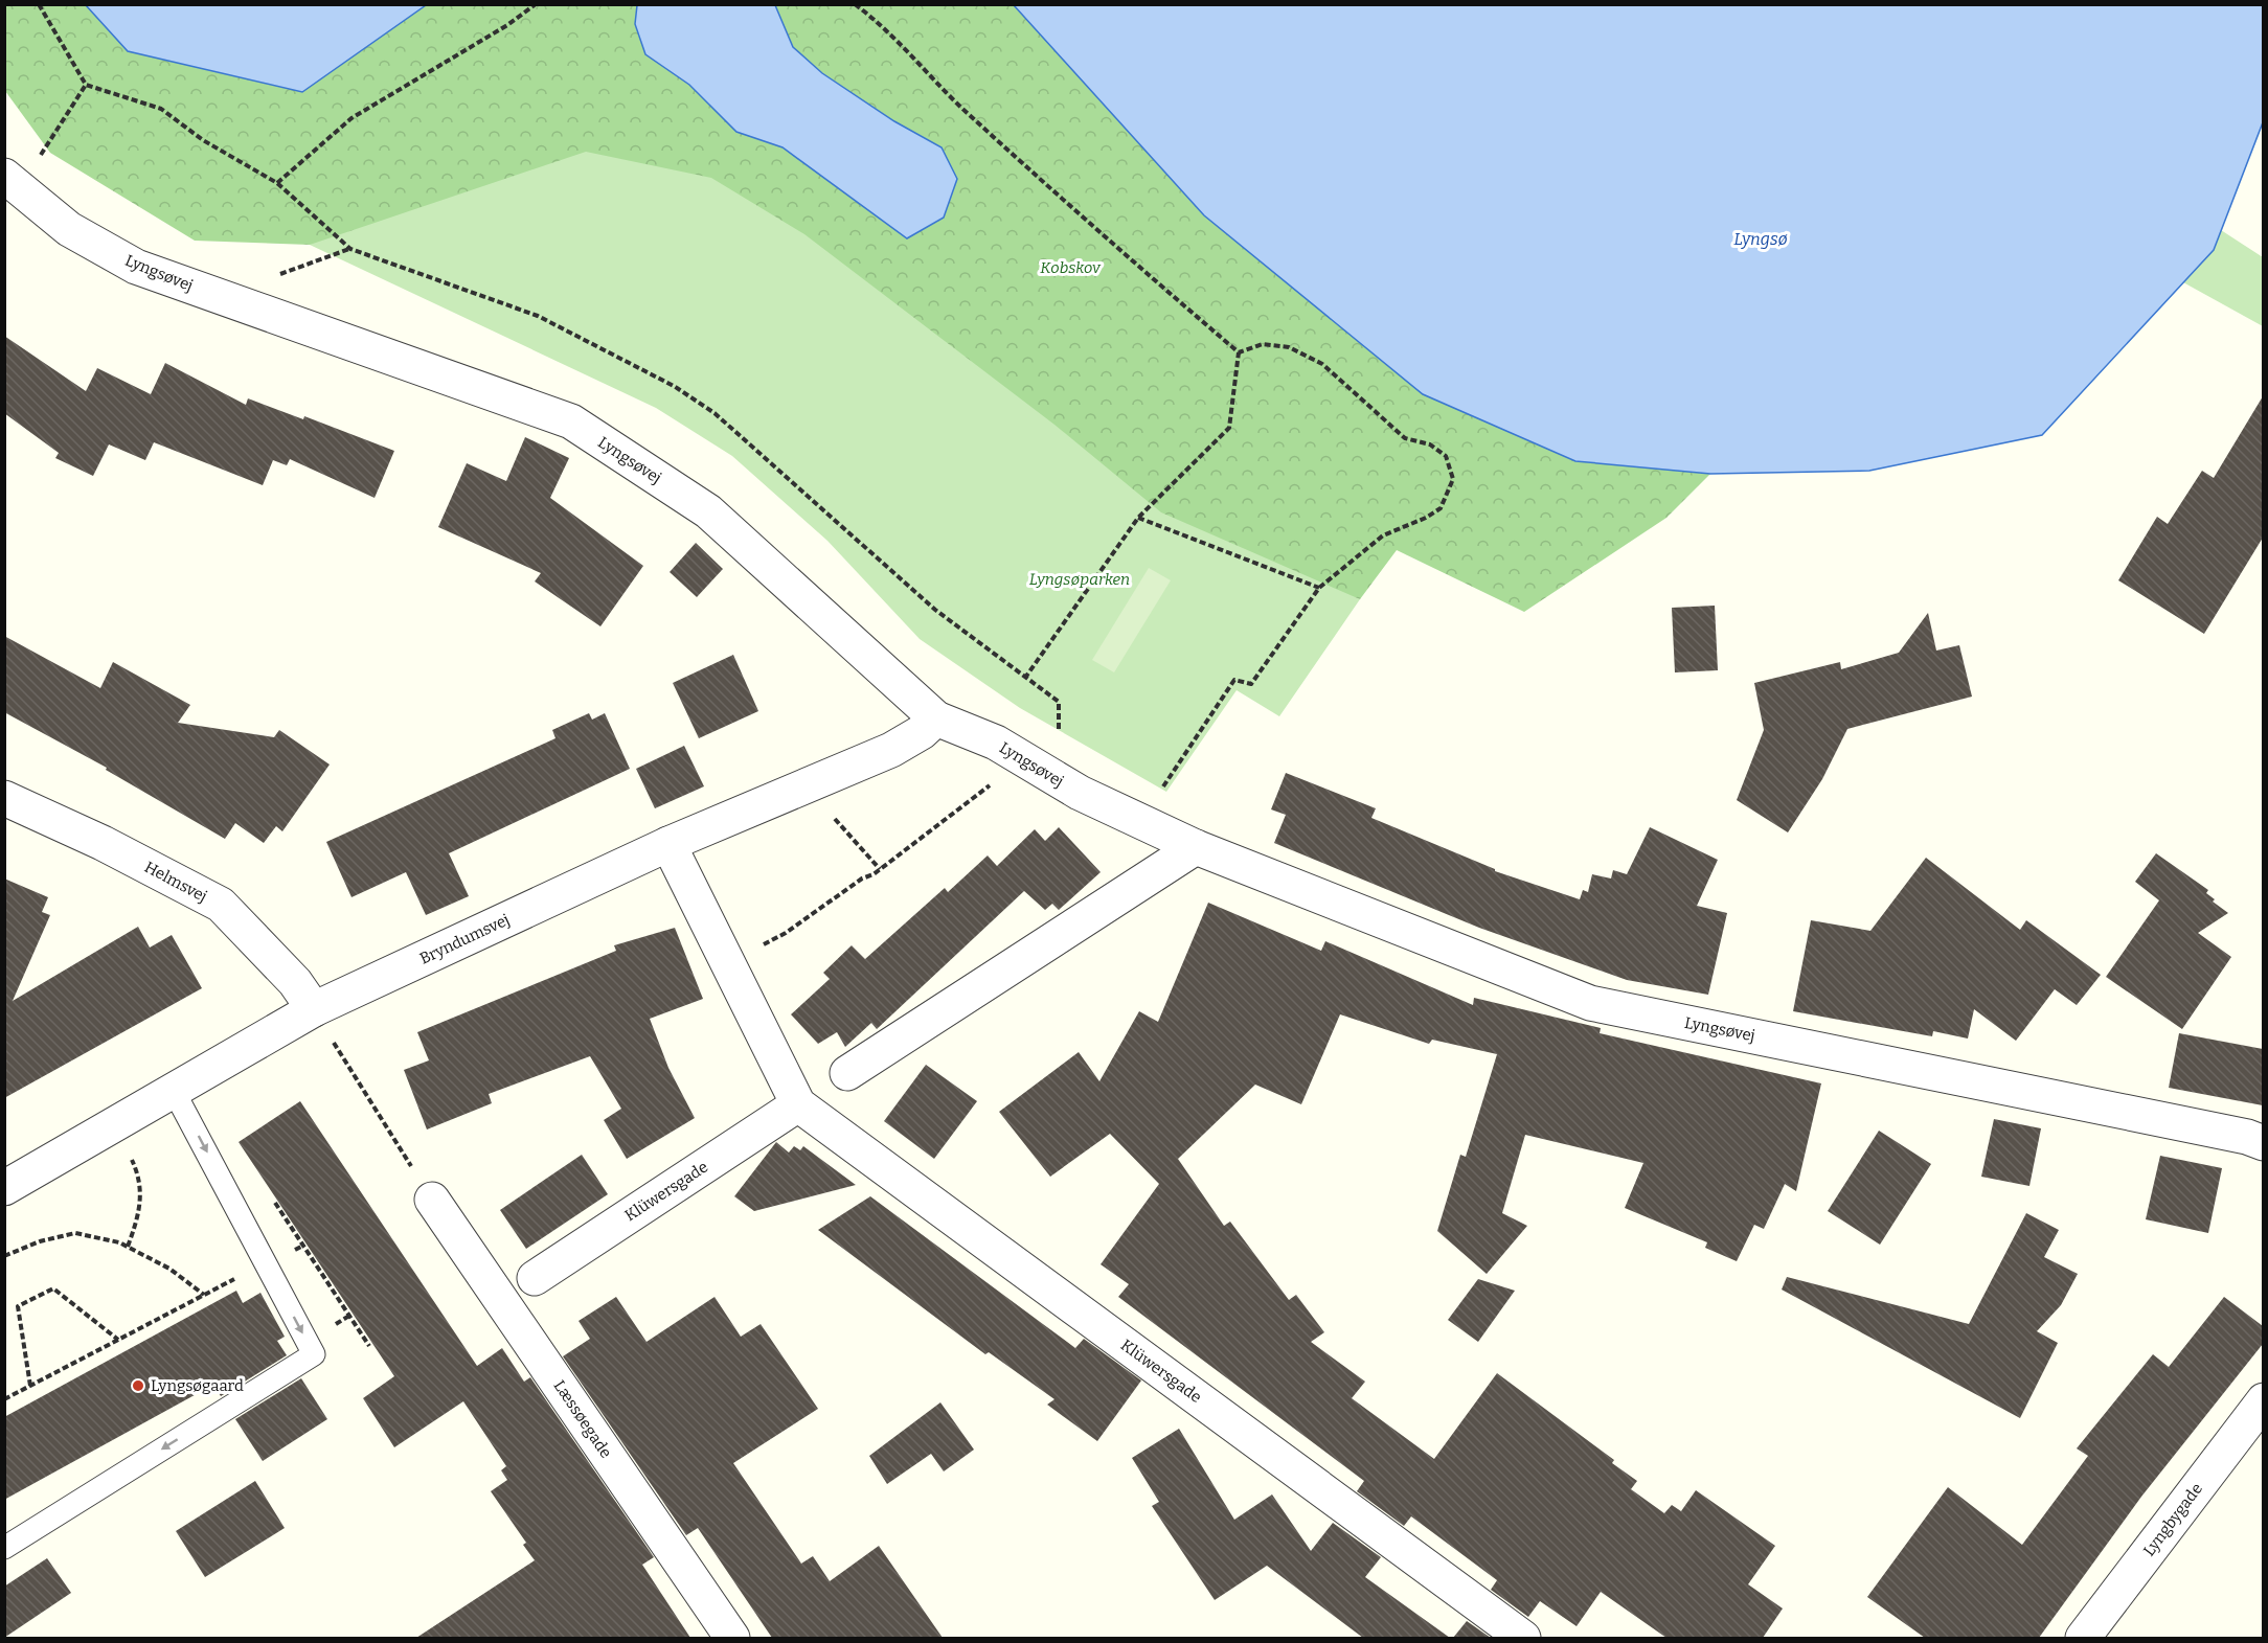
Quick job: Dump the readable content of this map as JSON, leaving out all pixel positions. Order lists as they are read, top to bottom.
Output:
{
  "streets": {
    "street": [
      "Lyngsøvej",
      "Helmsvej",
      "Bryndumsvej",
      "Klüwersgade",
      "Læssøegade",
      "Lyngbygade"
    ]
  },
  "crossings": [
    ["Lyngsøvej", "Bryndumsvej"],
    ["Helmsvej", "Bryndumsvej"],
    ["Bryndumsvej", "Klüwersgade"]
  ],
  "water": ["Lyngsø"],
  "parks": ["Kobskov", "Lyngsøparken"],
  "places": ["Lyngsøgaard"]
}
